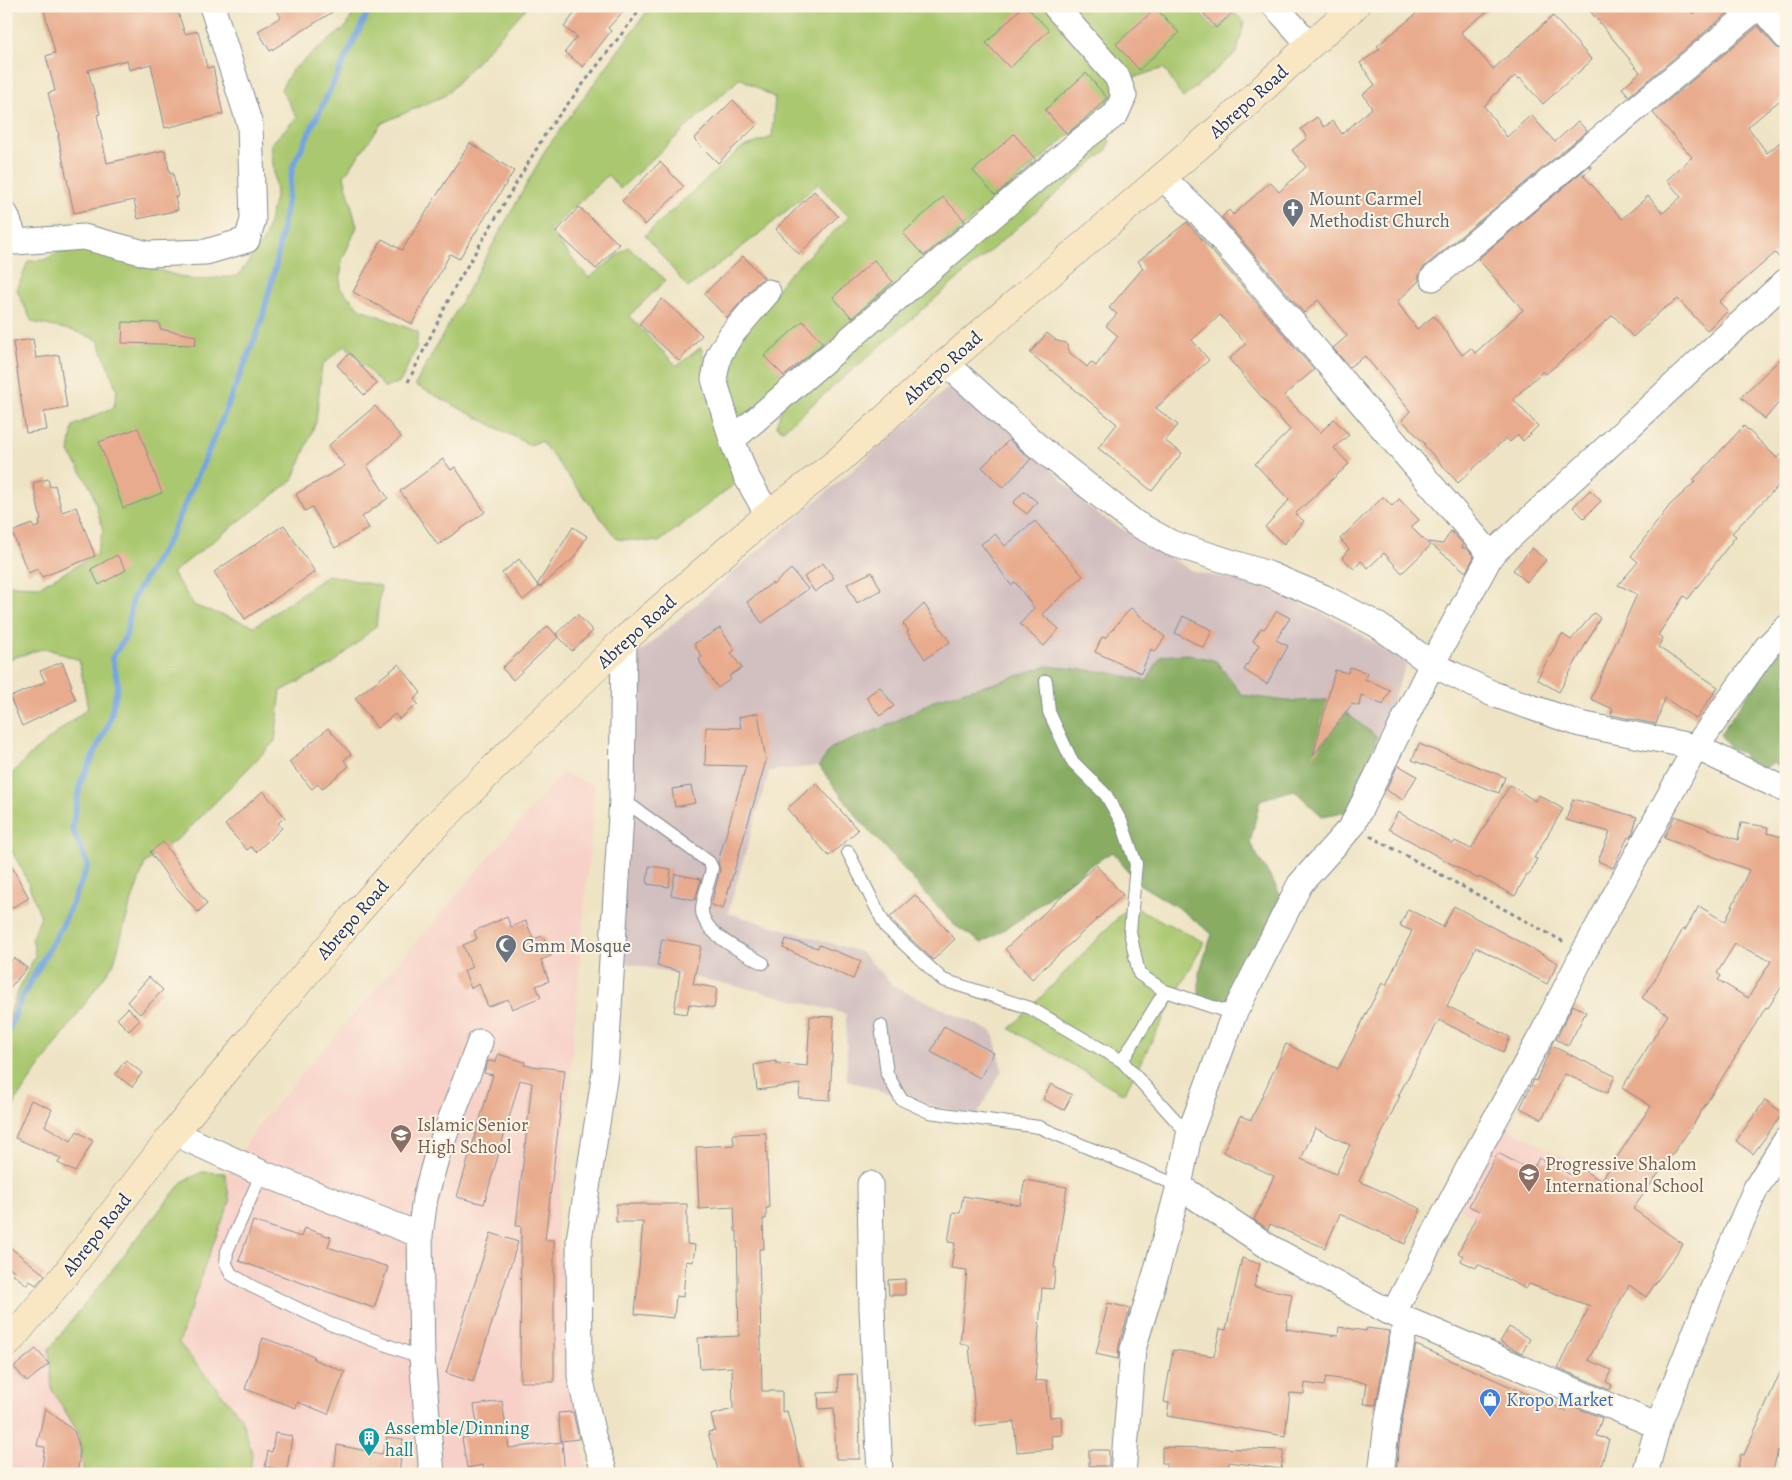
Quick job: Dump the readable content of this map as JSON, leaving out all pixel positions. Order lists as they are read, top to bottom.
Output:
{
  "streets": {
    "main road": ["Abrepo Road"]
  },
  "places": {
    "church": ["Mount Carmel Methodist Church"],
    "mosque": ["Gmm Mosque"],
    "school or university": ["Islamic Senior High School", "Progressive Shalom International School"],
    "shop": ["Kropo Market"],
    "building": ["Assemble/Dinning hall"]
  }
}
